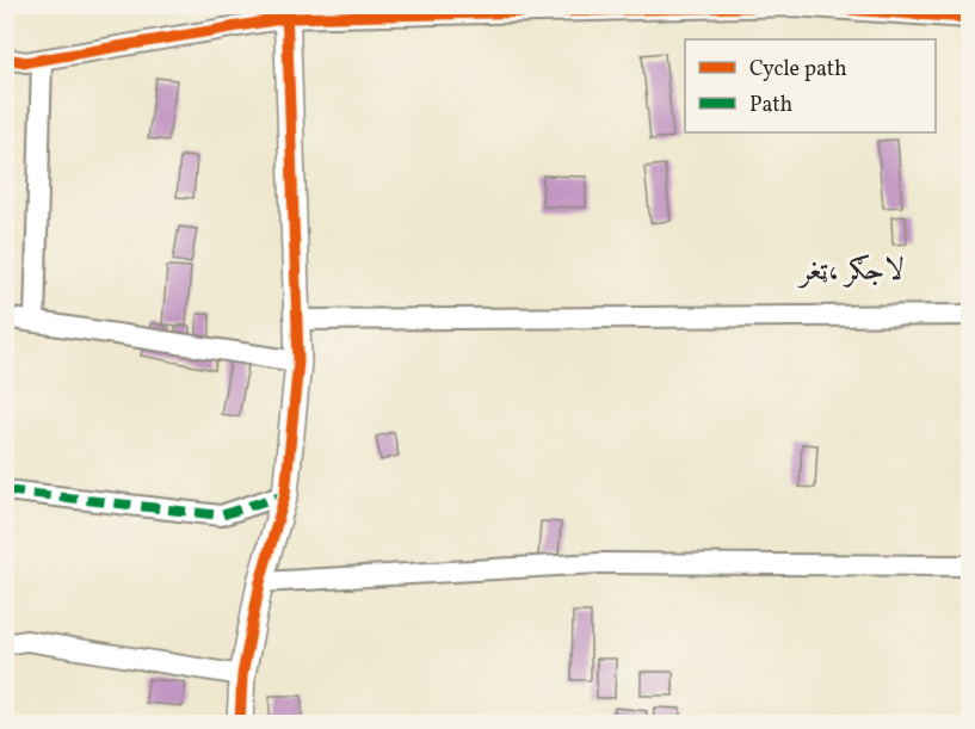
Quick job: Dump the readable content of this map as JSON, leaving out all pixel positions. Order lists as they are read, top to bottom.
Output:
{
  "districts": ["لاجګر ،ټغر"],
  "legend": ["Cycle path", "Path"]
}
